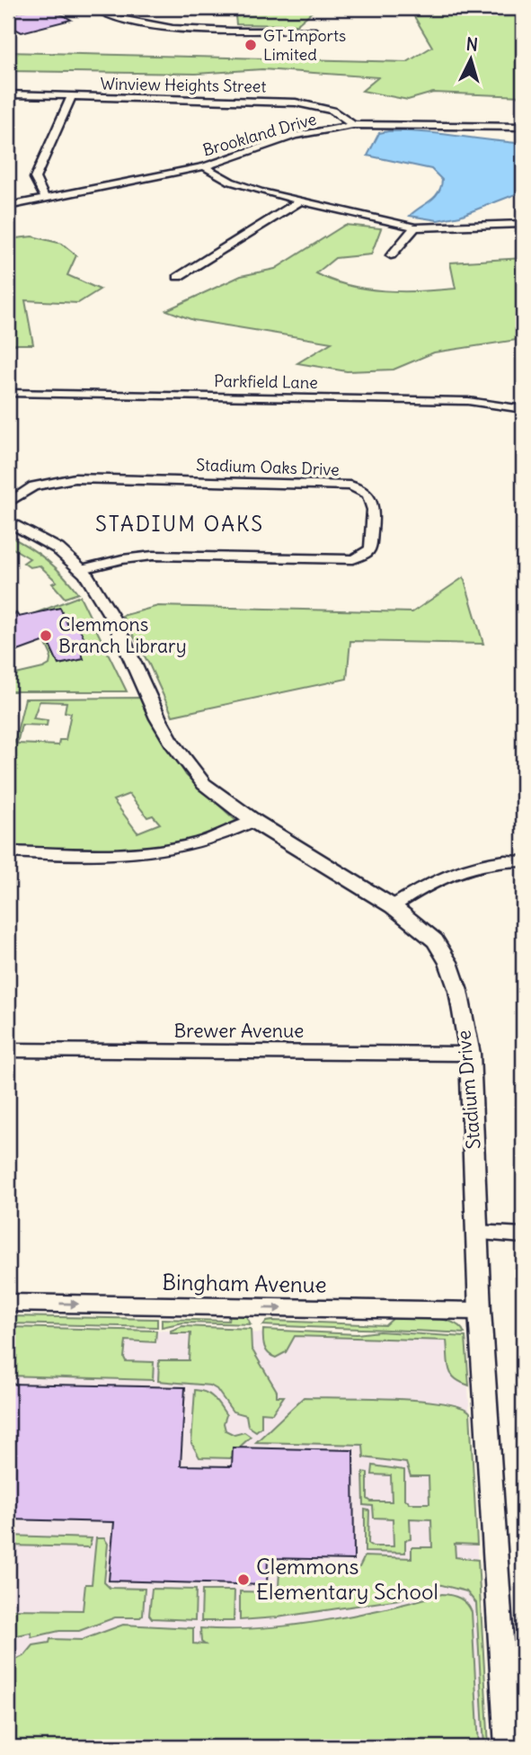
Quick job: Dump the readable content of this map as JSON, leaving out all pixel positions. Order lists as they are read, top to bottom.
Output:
{
  "streets": {
    "street": [
      "Winview Heights Street",
      "Brookland Drive",
      "Parkfield Lane",
      "Stadium Oaks Drive",
      "Brewer Avenue",
      "Stadium Drive",
      "Bingham Avenue"
    ]
  },
  "crossings": [
    ["Winview Heights Street", "Brookland Drive"],
    ["Stadium Oaks Drive", "Stadium Drive"],
    ["Brewer Avenue", "Stadium Drive"],
    ["Stadium Drive", "Bingham Avenue"]
  ],
  "one_way": ["Bingham Avenue"],
  "districts": ["STADIUM OAKS"],
  "places": ["GT Imports Limited", "Clemmons Branch Library", "Clemmons Elementary School"],
  "north": "top"
}
